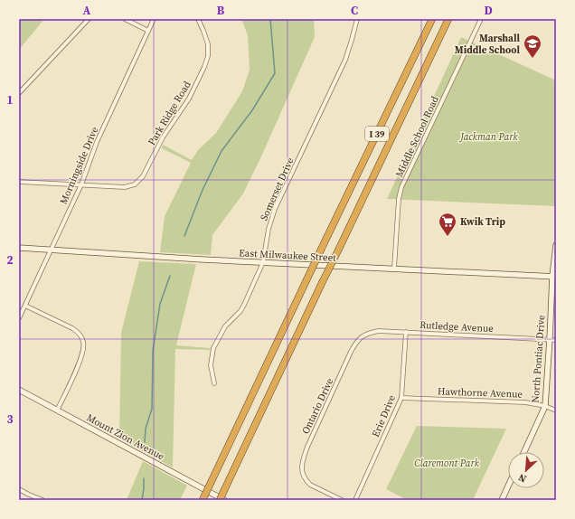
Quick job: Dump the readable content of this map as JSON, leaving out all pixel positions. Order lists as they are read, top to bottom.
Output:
{
  "streets": {
    "highway": ["I 39"],
    "main road": ["East Milwaukee Street", "North Pontiac Drive", "Mount Zion Avenue"],
    "street": [
      "Park Ridge Road",
      "Middle School Road",
      "Morningside Drive",
      "Somerset Drive",
      "Rutledge Avenue",
      "Hawthorne Avenue",
      "Ontario Drive",
      "Erie Drive"
    ]
  },
  "crossings": [
    ["Park Ridge Road", "Morningside Drive"],
    ["Middle School Road", "East Milwaukee Street"],
    ["Morningside Drive", "East Milwaukee Street"],
    ["Somerset Drive", "East Milwaukee Street"],
    ["East Milwaukee Street", "North Pontiac Drive"],
    ["Rutledge Avenue", "North Pontiac Drive"],
    ["Rutledge Avenue", "Ontario Drive"],
    ["Rutledge Avenue", "Erie Drive"],
    ["North Pontiac Drive", "Hawthorne Avenue"],
    ["Hawthorne Avenue", "Erie Drive"]
  ],
  "parks": ["Jackman Park", "Claremont Park"],
  "places": {
    "school or university": ["Marshall Middle School"],
    "supermarket": ["Kwik Trip"]
  },
  "north": "bottom left",
  "grid": {
    "columns": [
      "A",
      "B",
      "C",
      "D"
    ],
    "rows": ["1", "2", "3"]
  }
}
